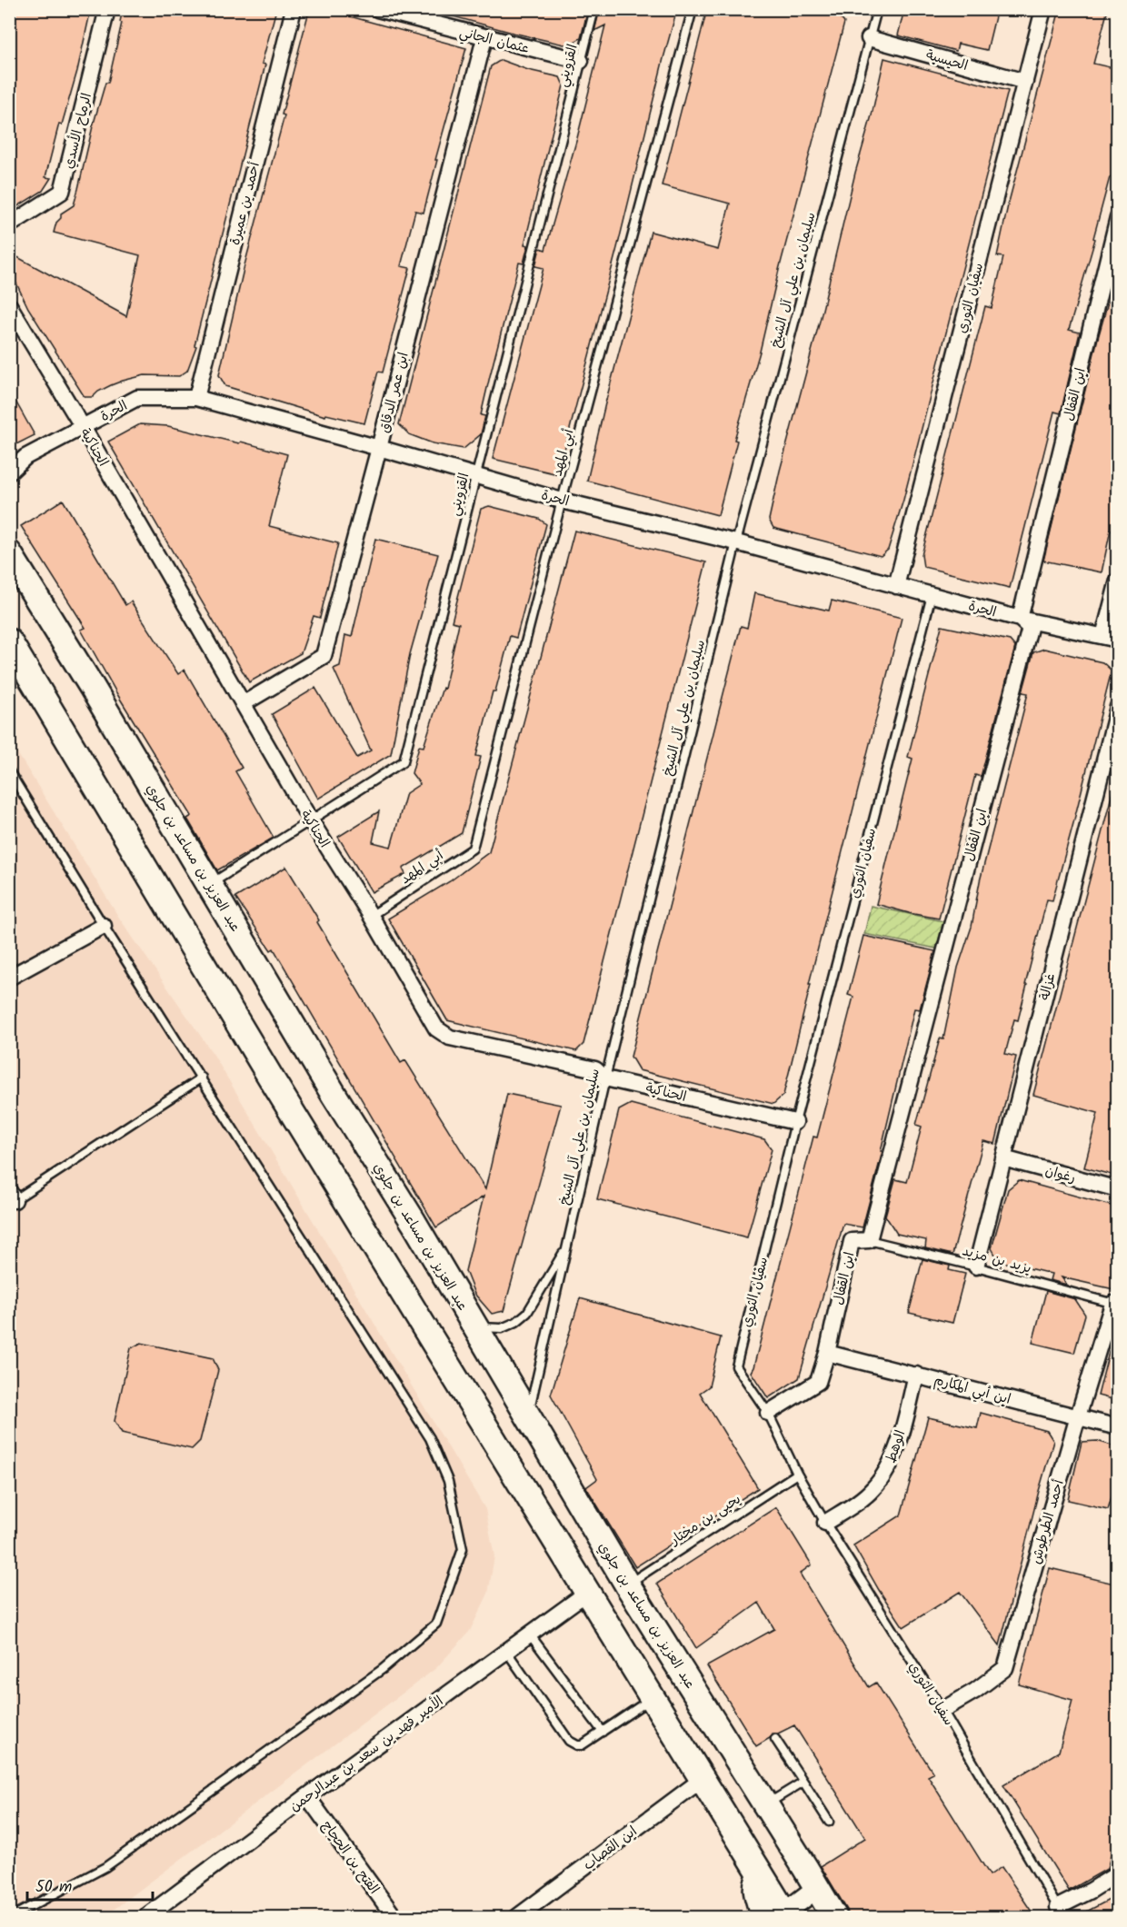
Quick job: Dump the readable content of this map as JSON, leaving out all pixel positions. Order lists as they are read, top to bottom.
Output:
{
  "streets": {
    "main road": ["عبد العزيز بن مساعد بن جلوي"],
    "street": [
      "عثمان الجاني",
      "الحيسية",
      "الرماح الأسدي",
      "أحمد بن عميرة",
      "سفيان الثوري",
      "ابن عمر الدقاق",
      "ابن القفال",
      "الحرة",
      "الحناكية",
      "غزالة",
      "رغوان",
      "ابن أبي المكارم",
      "الوهط",
      "أحمد الطرطوش",
      "الأمير فهد بن سعد بن عبدالرحمن",
      "ابن القصاب",
      "الفتح بن الحجاج"
    ],
    "lane": [
      "القزويني",
      "سليمان بن علي آل الشيخ",
      "أبي المهد",
      "يزيد بن مزيد",
      "يحيى بن مختار"
    ]
  },
  "crossings": [
    ["عثمان الجاني", "القزويني"],
    ["عثمان الجاني", "ابن عمر الدقاق"],
    ["الحيسية", "سليمان بن علي آل الشيخ"],
    ["الحيسية", "سفيان الثوري"],
    ["القزويني", "الحرة"],
    ["القزويني", "الحناكية"],
    ["القزويني", "عبد العزيز بن مساعد بن جلوي"],
    ["أحمد بن عميرة", "الحرة"],
    ["سليمان بن علي آل الشيخ", "الحرة"],
    ["سليمان بن علي آل الشيخ", "الحناكية"],
    ["سليمان بن علي آل الشيخ", "عبد العزيز بن مساعد بن جلوي"],
    ["سفيان الثوري", "ابن القفال"],
    ["سفيان الثوري", "الحرة"],
    ["سفيان الثوري", "الحناكية"],
    ["سفيان الثوري", "الوهط"],
    ["سفيان الثوري", "يحيى بن مختار"],
    ["سفيان الثوري", "أحمد الطرطوش"],
    ["ابن عمر الدقاق", "الحرة"],
    ["ابن عمر الدقاق", "الحناكية"],
    ["ابن القفال", "الحرة"],
    ["ابن القفال", "يزيد بن مزيد"],
    ["ابن القفال", "ابن أبي المكارم"],
    ["الحرة", "الحناكية"],
    ["الحرة", "أبي المهد"],
    ["الحناكية", "أبي المهد"],
    ["عبد العزيز بن مساعد بن جلوي", "يحيى بن مختار"],
    ["غزالة", "رغوان"],
    ["غزالة", "يزيد بن مزيد"],
    ["يزيد بن مزيد", "أحمد الطرطوش"],
    ["ابن أبي المكارم", "الوهط"],
    ["ابن أبي المكارم", "أحمد الطرطوش"],
    ["الأمير فهد بن سعد بن عبدالرحمن", "الفتح بن الحجاج"]
  ],
  "scale_bar": "50 m"
}
